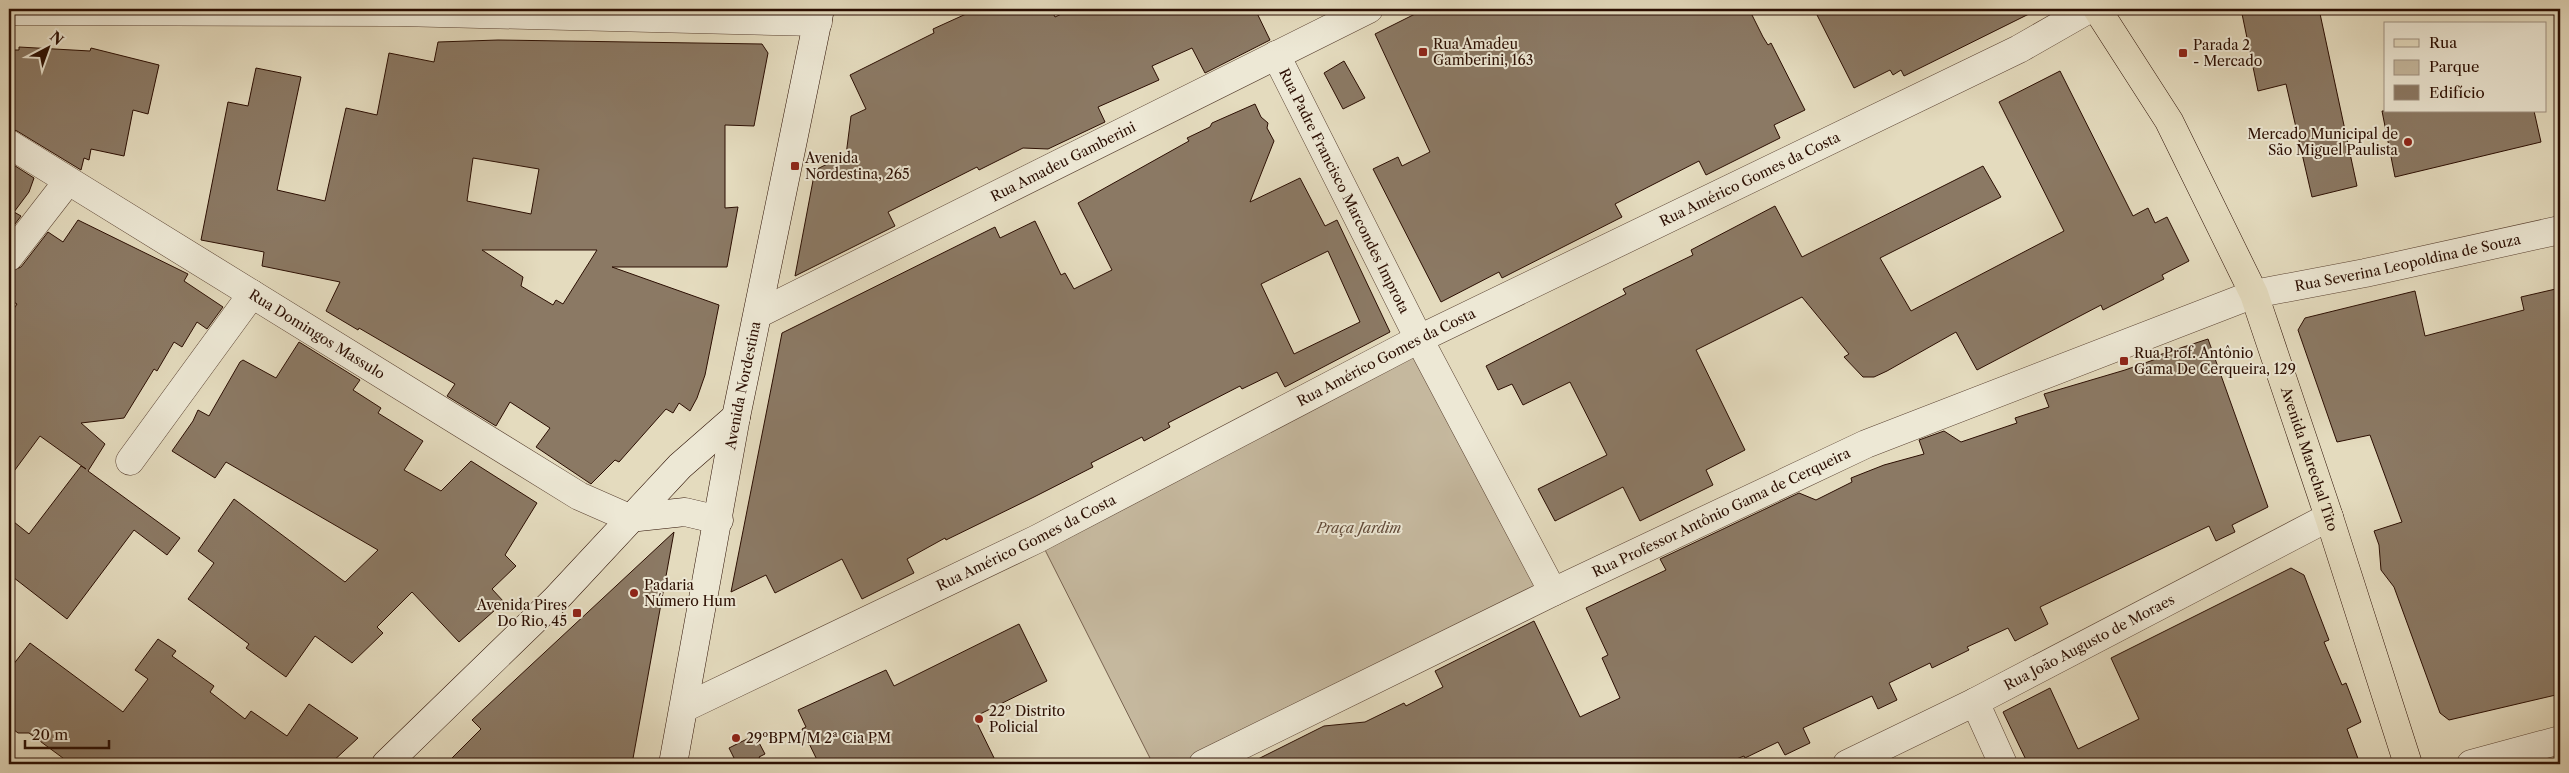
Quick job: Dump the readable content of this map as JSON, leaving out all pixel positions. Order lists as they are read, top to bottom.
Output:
{
  "streets": {
    "main road": ["Avenida Marechal Tito"],
    "street": [
      "Rua Amadeu Gamberini",
      "Rua Américo Gomes da Costa",
      "Rua Padre Francisco Marcondes Improta",
      "Rua Severina Leopoldina de Souza",
      "Rua Domingos Massulo",
      "Avenida Nordestina",
      "Rua Professor Antônio Gama de Cerqueira",
      "Rua João Augusto de Moraes"
    ]
  },
  "crossings": [
    ["Rua Amadeu Gamberini", "Rua Padre Francisco Marcondes Improta"],
    ["Rua Amadeu Gamberini", "Avenida Nordestina"],
    ["Rua Américo Gomes da Costa", "Rua Padre Francisco Marcondes Improta"],
    ["Rua Américo Gomes da Costa", "Avenida Nordestina"],
    ["Rua Padre Francisco Marcondes Improta", "Rua Professor Antônio Gama de Cerqueira"],
    ["Rua Severina Leopoldina de Souza", "Avenida Marechal Tito"],
    ["Rua Severina Leopoldina de Souza", "Rua Professor Antônio Gama de Cerqueira"],
    ["Avenida Marechal Tito", "Rua Professor Antônio Gama de Cerqueira"],
    ["Avenida Marechal Tito", "Rua João Augusto de Moraes"]
  ],
  "parks": ["Praça Jardim"],
  "places": {
    "transit": [
      "Rua Amadeu Gamberini, 163",
      "Parada 2 - Mercado",
      "Avenida Nordestina, 265",
      "Rua Prof. Antônio Gama De Cerqueira, 129",
      "Avenida Pires Do Rio, 45"
    ],
    "other": [
      "Mercado Municipal de São Miguel Paulista",
      "Padaria Número Hum",
      "22º Distrito Policial",
      "29ºBPM/M 2ª Cia PM"
    ]
  },
  "legend": ["Rua", "Parque", "Edifício"],
  "scale_bar": "20 m",
  "north": "top right"
}
